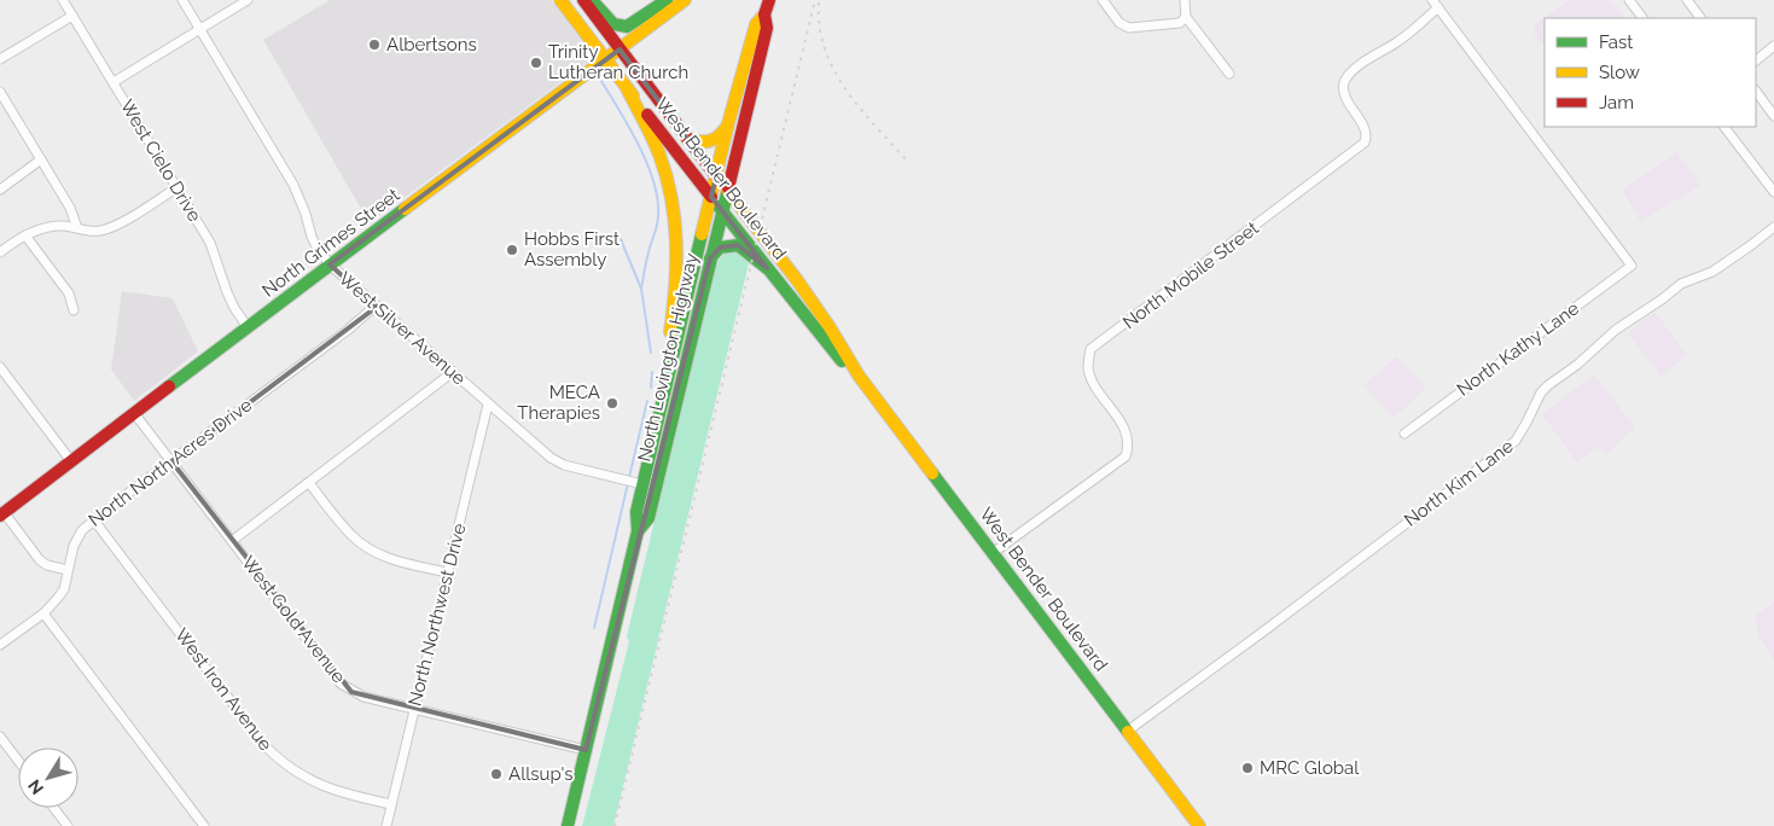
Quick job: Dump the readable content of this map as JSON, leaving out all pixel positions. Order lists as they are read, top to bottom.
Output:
{
  "streets": {
    "main road": ["West Bender Boulevard", "North Grimes Street", "North Lovington Highway"],
    "street": [
      "West Cielo Drive",
      "North Mobile Street",
      "West Silver Avenue",
      "North Kathy Lane",
      "North North Acres Drive",
      "North Kim Lane",
      "North Northwest Drive",
      "West Gold Avenue",
      "West Iron Avenue"
    ]
  },
  "crossings": [
    ["West Cielo Drive", "North Grimes Street"],
    ["West Bender Boulevard", "North Grimes Street"],
    ["West Bender Boulevard", "North Mobile Street"],
    ["West Bender Boulevard", "North Lovington Highway"],
    ["West Bender Boulevard", "North Kim Lane"],
    ["North Grimes Street", "West Silver Avenue"],
    ["North Grimes Street", "West Gold Avenue"],
    ["North Mobile Street", "North Kathy Lane"],
    ["West Silver Avenue", "North Lovington Highway"],
    ["West Silver Avenue", "North North Acres Drive"],
    ["West Silver Avenue", "North Northwest Drive"],
    ["North Lovington Highway", "West Gold Avenue"],
    ["North North Acres Drive", "West Gold Avenue"],
    ["North North Acres Drive", "West Iron Avenue"],
    ["North Northwest Drive", "West Gold Avenue"],
    ["North Northwest Drive", "West Iron Avenue"]
  ],
  "places": [
    "Albertsons",
    "Trinity Lutheran Church",
    "Hobbs First Assembly",
    "MECA Therapies",
    "MRC Global",
    "Allsup's"
  ],
  "legend": ["Fast", "Slow", "Jam"],
  "north": "bottom left"
}
